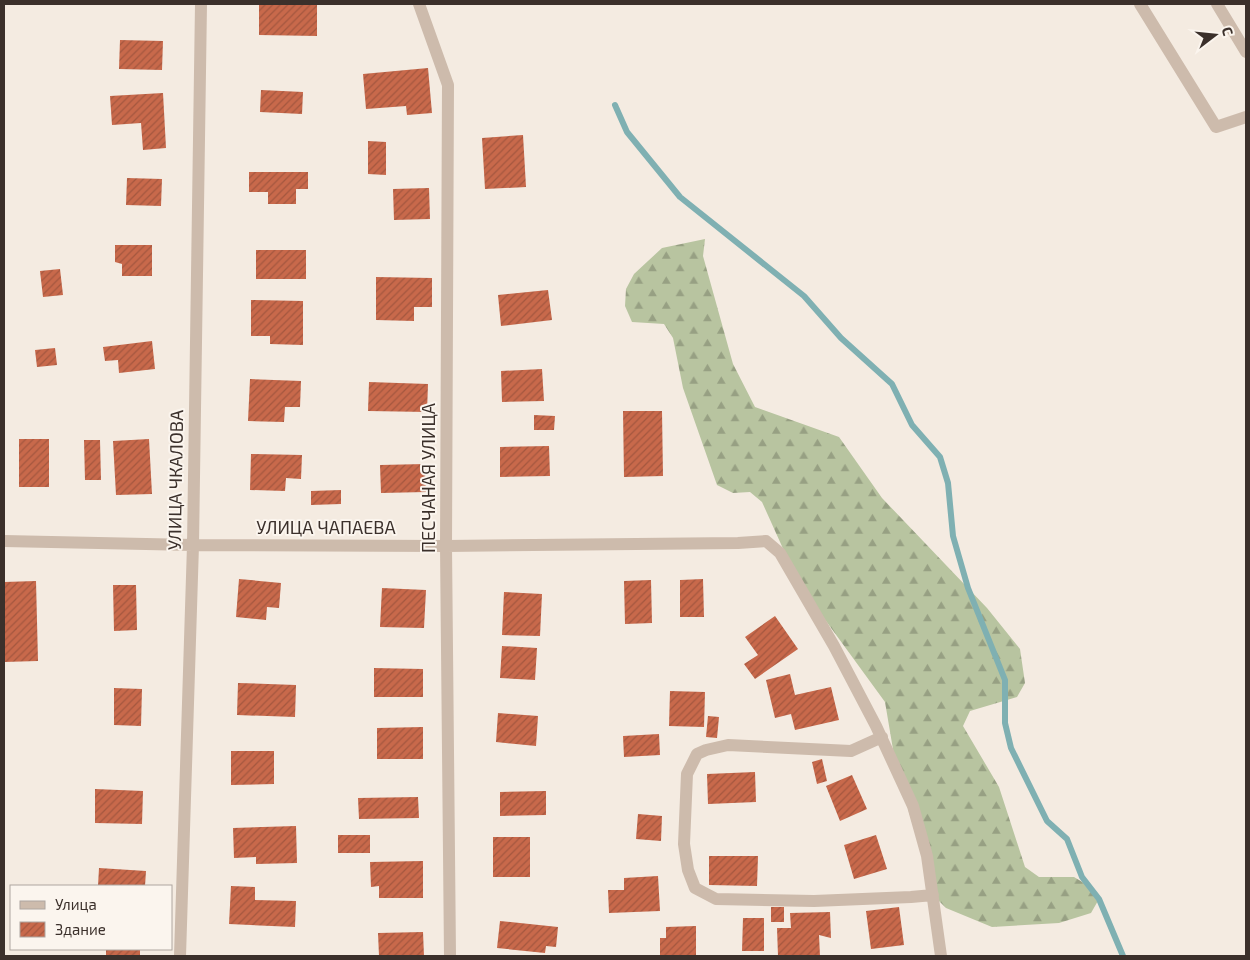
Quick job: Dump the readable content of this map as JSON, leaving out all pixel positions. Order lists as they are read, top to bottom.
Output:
{
  "streets": {
    "street": ["ПЕСЧАНАЯ УЛИЦА", "УЛИЦА ЧКАЛОВА", "УЛИЦА ЧАПАЕВА"]
  },
  "crossings": [
    ["ПЕСЧАНАЯ УЛИЦА", "УЛИЦА ЧАПАЕВА"],
    ["УЛИЦА ЧКАЛОВА", "УЛИЦА ЧАПАЕВА"]
  ],
  "legend": ["Улица", "Здание"],
  "north": "right"
}
